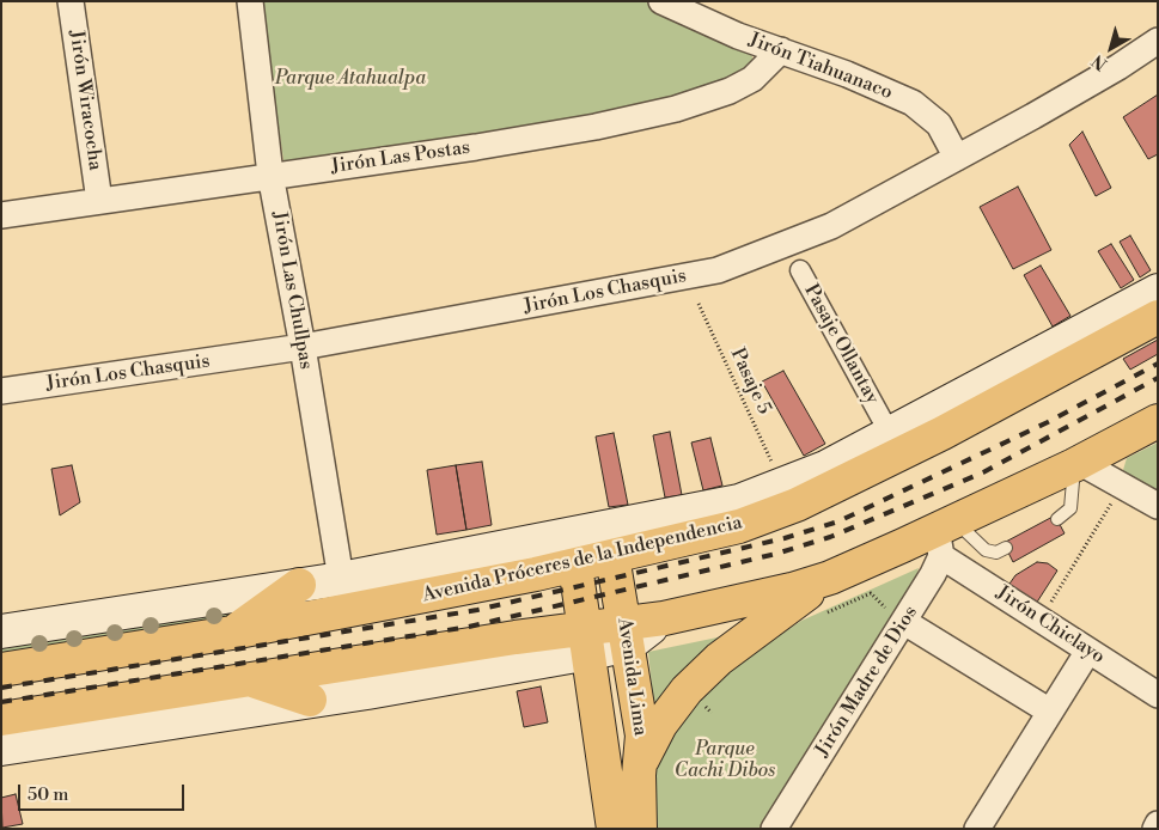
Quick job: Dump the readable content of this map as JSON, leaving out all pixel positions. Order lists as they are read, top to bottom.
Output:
{
  "streets": {
    "main road": ["Avenida Próceres de la Independencia", "Avenida Lima"],
    "street": [
      "Jirón Tiahuanaco",
      "Jirón Wiracocha",
      "Jirón Las Postas",
      "Jirón Las Chullpas",
      "Jirón Los Chasquis",
      "Pasaje Ollantay",
      "Jirón Chiclayo",
      "Jirón Madre de Dios"
    ],
    "path": ["Pasaje 5"]
  },
  "crossings": [
    ["Jirón Tiahuanaco", "Jirón Las Postas"],
    ["Jirón Tiahuanaco", "Jirón Los Chasquis"],
    ["Jirón Wiracocha", "Jirón Las Postas"],
    ["Jirón Las Postas", "Jirón Las Chullpas"],
    ["Jirón Las Chullpas", "Jirón Los Chasquis"],
    ["Jirón Las Chullpas", "Avenida Próceres de la Independencia"],
    ["Avenida Próceres de la Independencia", "Avenida Lima"],
    ["Jirón Chiclayo", "Jirón Madre de Dios"]
  ],
  "parks": ["Parque Atahualpa", "Parque Cachi Dibos"],
  "scale_bar": "50 m",
  "north": "bottom left"
}
